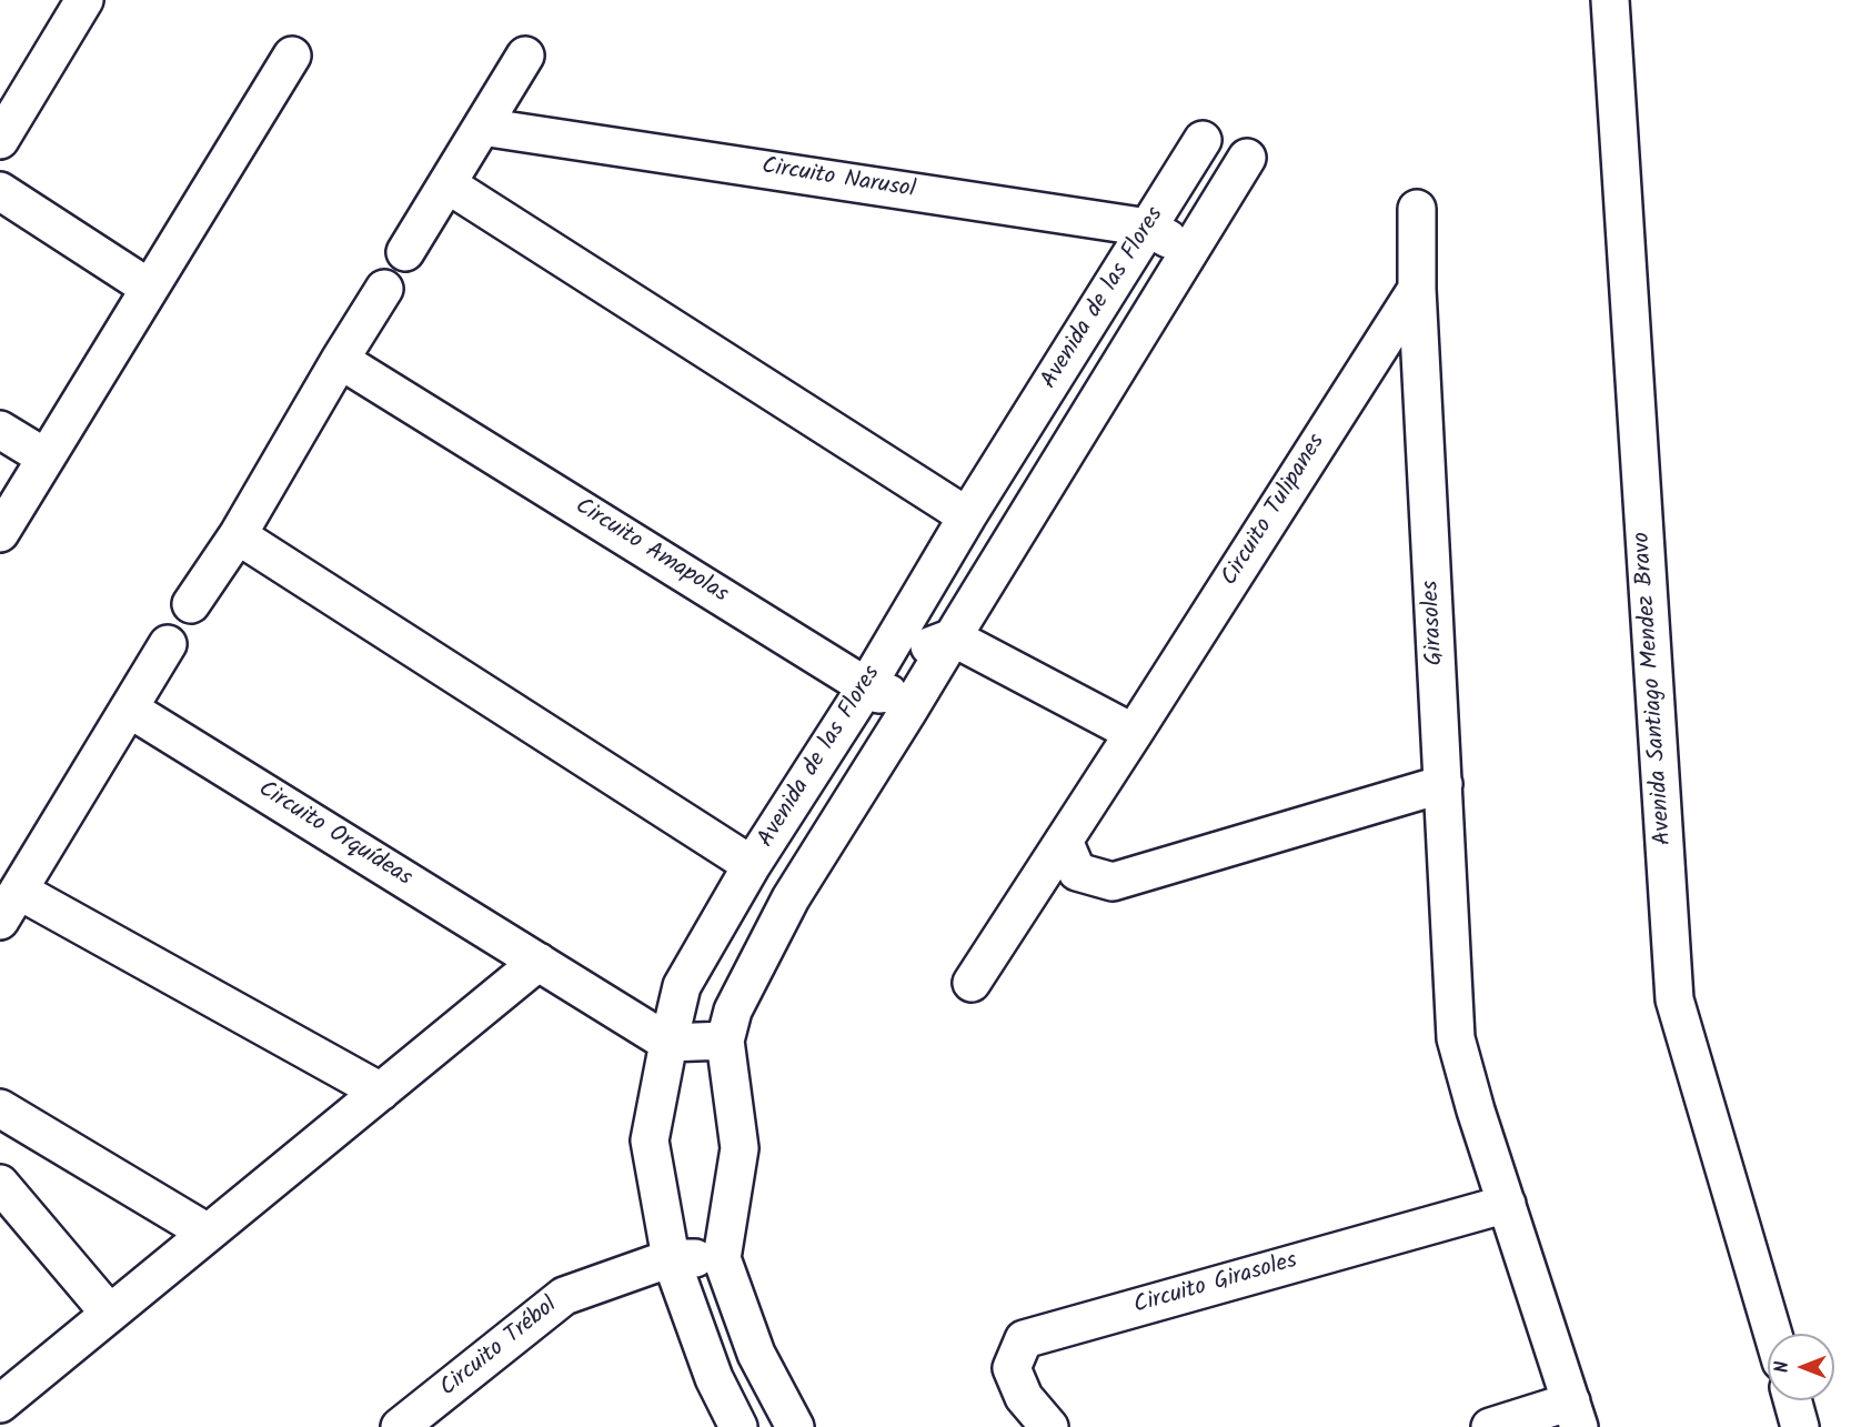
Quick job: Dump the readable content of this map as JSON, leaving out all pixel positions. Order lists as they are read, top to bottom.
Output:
{
  "streets": {
    "street": [
      "Circuito Narusol",
      "Avenida de las Flores",
      "Circuito Tulipanes",
      "Circuito Amapolas",
      "Girasoles",
      "Avenida Santiago Mendez Bravo",
      "Circuito Orquídeas",
      "Circuito Girasoles",
      "Circuito Trébol"
    ]
  },
  "crossings": [
    ["Circuito Narusol", "Avenida de las Flores"],
    ["Avenida de las Flores", "Circuito Amapolas"],
    ["Avenida de las Flores", "Circuito Orquídeas"],
    ["Avenida de las Flores", "Circuito Trébol"],
    ["Circuito Tulipanes", "Girasoles"],
    ["Girasoles", "Circuito Girasoles"]
  ],
  "north": "left"
}
